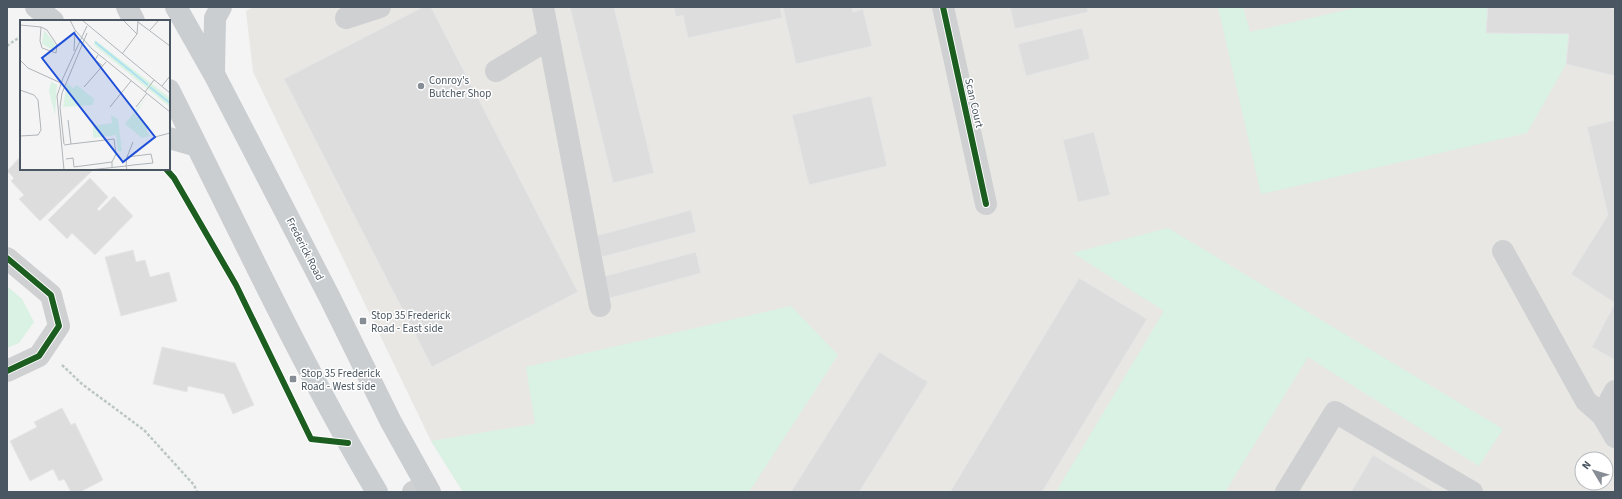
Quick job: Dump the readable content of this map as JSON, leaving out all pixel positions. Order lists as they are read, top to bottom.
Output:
{
  "streets": {
    "main road": ["Frederick Road"],
    "street": ["Scan Court"]
  },
  "places": {
    "other": ["Conroy's Butcher Shop"],
    "transit": ["Stop 35 Frederick Road - East side", "Stop 35 Frederick Road - West side"]
  },
  "north": "top left"
}
